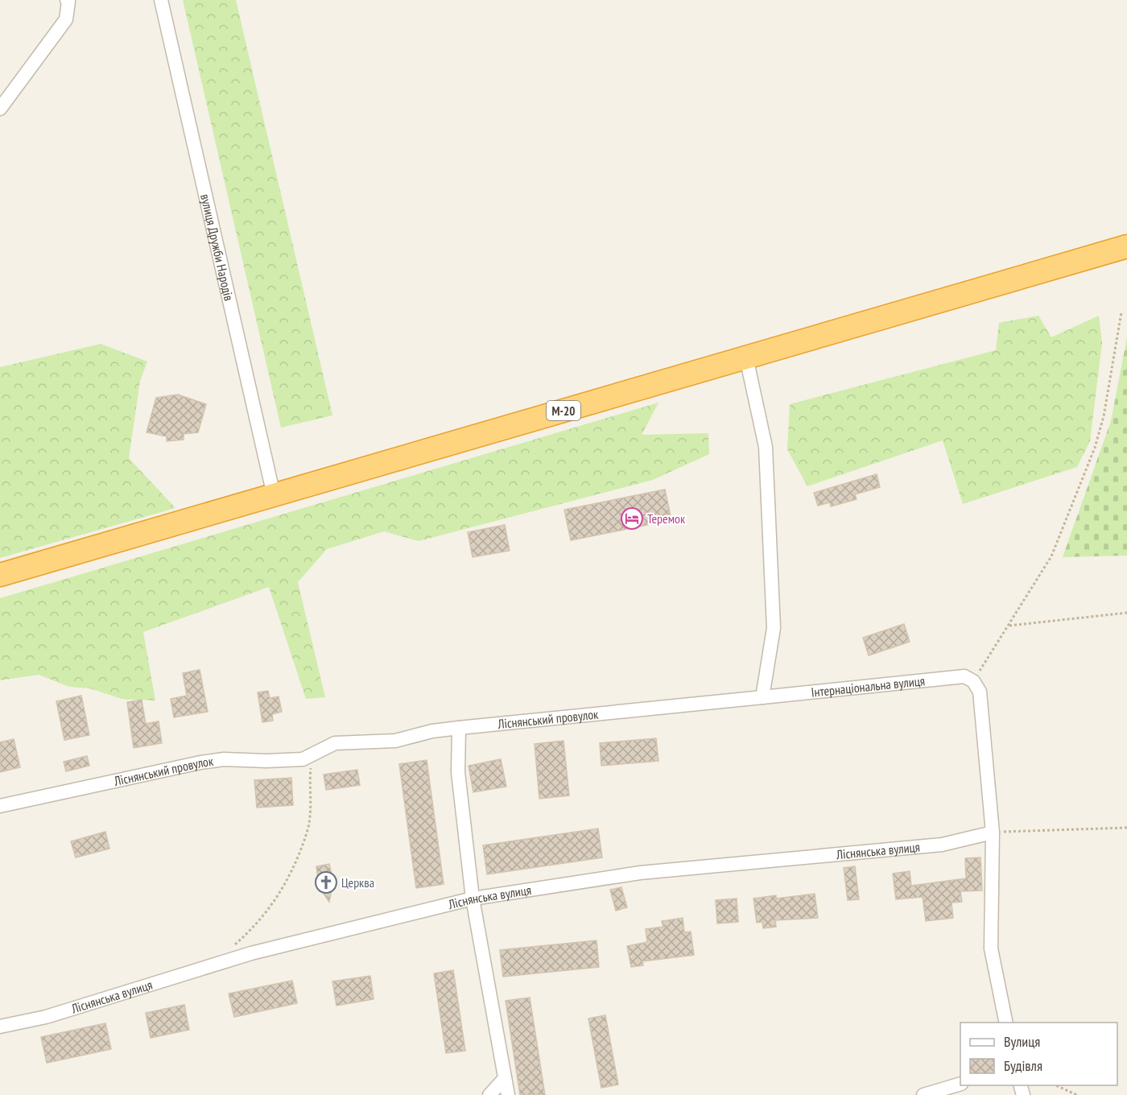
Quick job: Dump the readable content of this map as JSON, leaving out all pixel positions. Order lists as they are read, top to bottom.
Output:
{
  "streets": {
    "highway": ["М-20"],
    "street": [
      "вулиця Дружби Народів",
      "Інтернаціональна вулиця",
      "Ліснянський провулок",
      "Ліснянська вулиця"
    ]
  },
  "crossings": [
    ["вулиця Дружби Народів", "М-20"],
    ["Інтернаціональна вулиця", "Ліснянський провулок"]
  ],
  "places": {
    "hotel": ["Теремок"],
    "church": ["Церква"]
  },
  "legend": ["Вулиця", "Будівля"]
}
